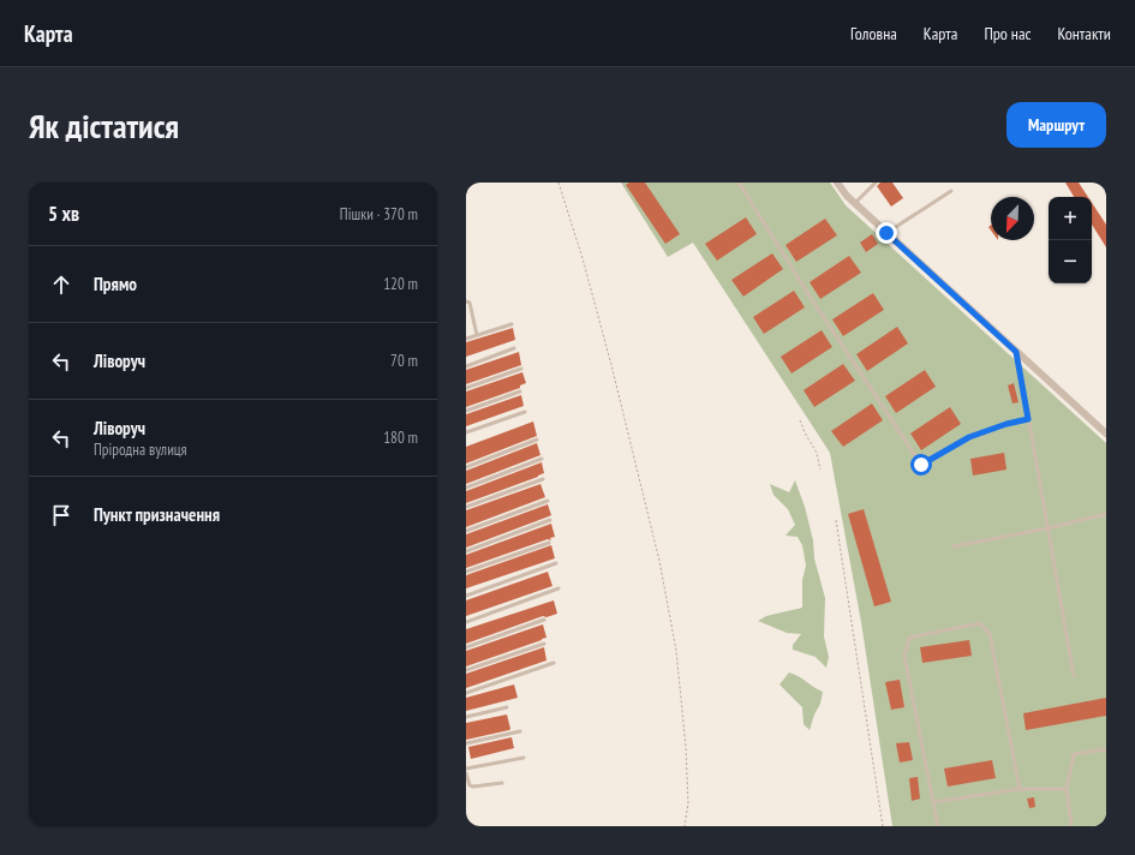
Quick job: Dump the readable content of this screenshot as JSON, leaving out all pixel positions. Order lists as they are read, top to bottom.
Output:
{
  "north": "bottom left",
  "page": {
    "header": "Карта",
    "nav": [
      "Головна",
      "Карта",
      "Про нас",
      "Контакти"
    ],
    "buttons": "Маршрут",
    "title": "Як дістатися",
    "heading": ["5 хв", "Пішки · 370 m"],
    "map_buttons": ["+", "−"],
    "list": [
      ["Прямо", "120 m"],
      ["Ліворуч", "70 m"],
      ["Ліворуч", "Пріродна вулиця", "180 m"],
      "Пункт призначення"
    ]
  }
}
